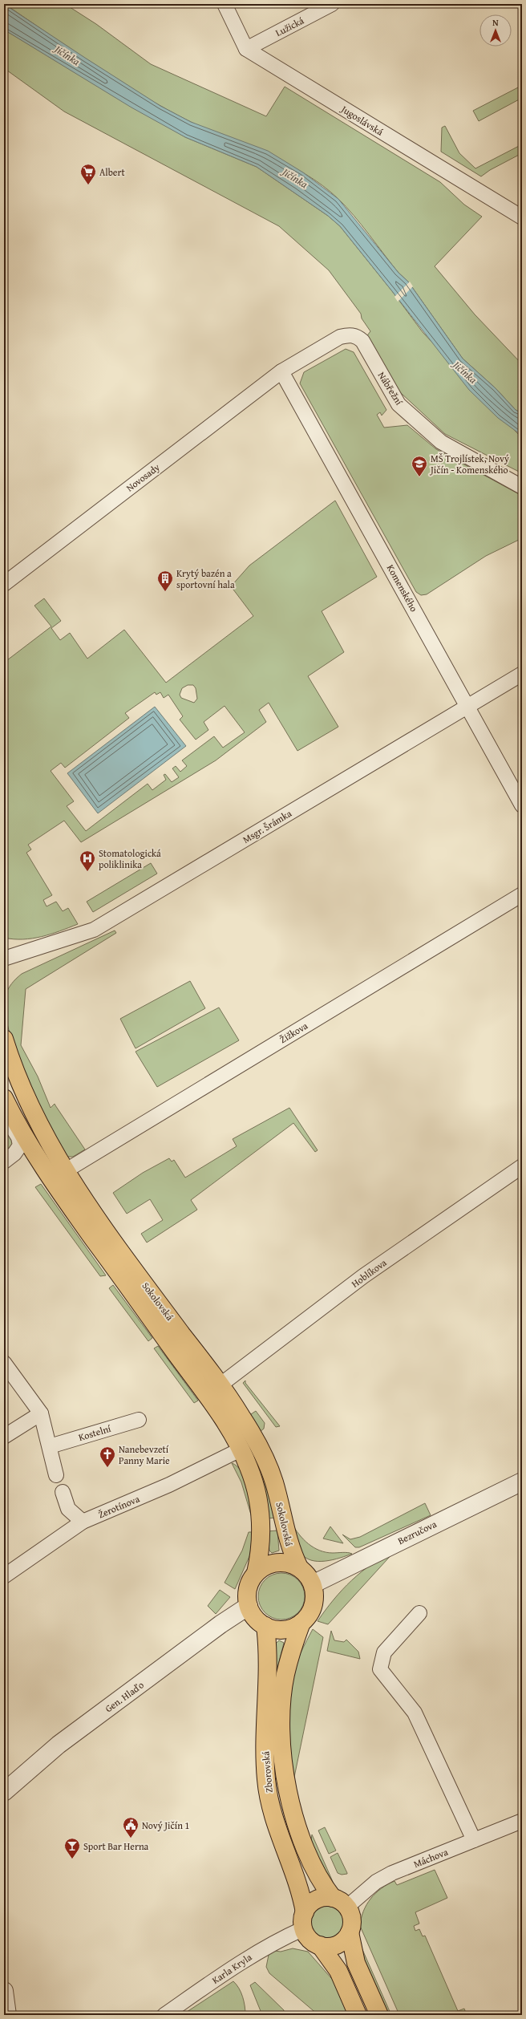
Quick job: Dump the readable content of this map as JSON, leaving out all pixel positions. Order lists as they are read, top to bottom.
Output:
{
  "streets": {
    "main road": ["Sokolovská", "Zborovská"],
    "street": [
      "Lužická",
      "Jugoslávská",
      "Nábřežní",
      "Novosady",
      "Komenského",
      "Msgr. Šrámka",
      "Žižkova",
      "Hoblíkova",
      "Kostelní",
      "Žerotínova",
      "Bezručova",
      "Gen. Hlaďo",
      "Máchova",
      "Karla Kryla"
    ]
  },
  "crossings": [
    ["Lužická", "Jugoslávská"],
    ["Nábřežní", "Novosady"],
    ["Nábřežní", "Komenského"],
    ["Novosady", "Komenského"],
    ["Komenského", "Msgr. Šrámka"],
    ["Žižkova", "Sokolovská"],
    ["Hoblíkova", "Sokolovská"],
    ["Sokolovská", "Žerotínova"],
    ["Sokolovská", "Bezručova"],
    ["Sokolovská", "Gen. Hlaďo"],
    ["Sokolovská", "Zborovská"],
    ["Bezručova", "Gen. Hlaďo"],
    ["Bezručova", "Zborovská"],
    ["Gen. Hlaďo", "Zborovská"],
    ["Zborovská", "Máchova"],
    ["Zborovská", "Karla Kryla"],
    ["Máchova", "Karla Kryla"]
  ],
  "water": ["Jičínka"],
  "places": {
    "supermarket": ["Albert"],
    "school or university": ["MŠ Trojlístek, Nový Jičín - Komenského"],
    "building": ["Krytý bazén a sportovní hala"],
    "hospital": ["Stomatologická poliklinika"],
    "church": ["Nanebevzetí Panny Marie"],
    "public building": ["Nový Jičín 1"],
    "bar": ["Sport Bar Herna"]
  },
  "north": "top"
}
